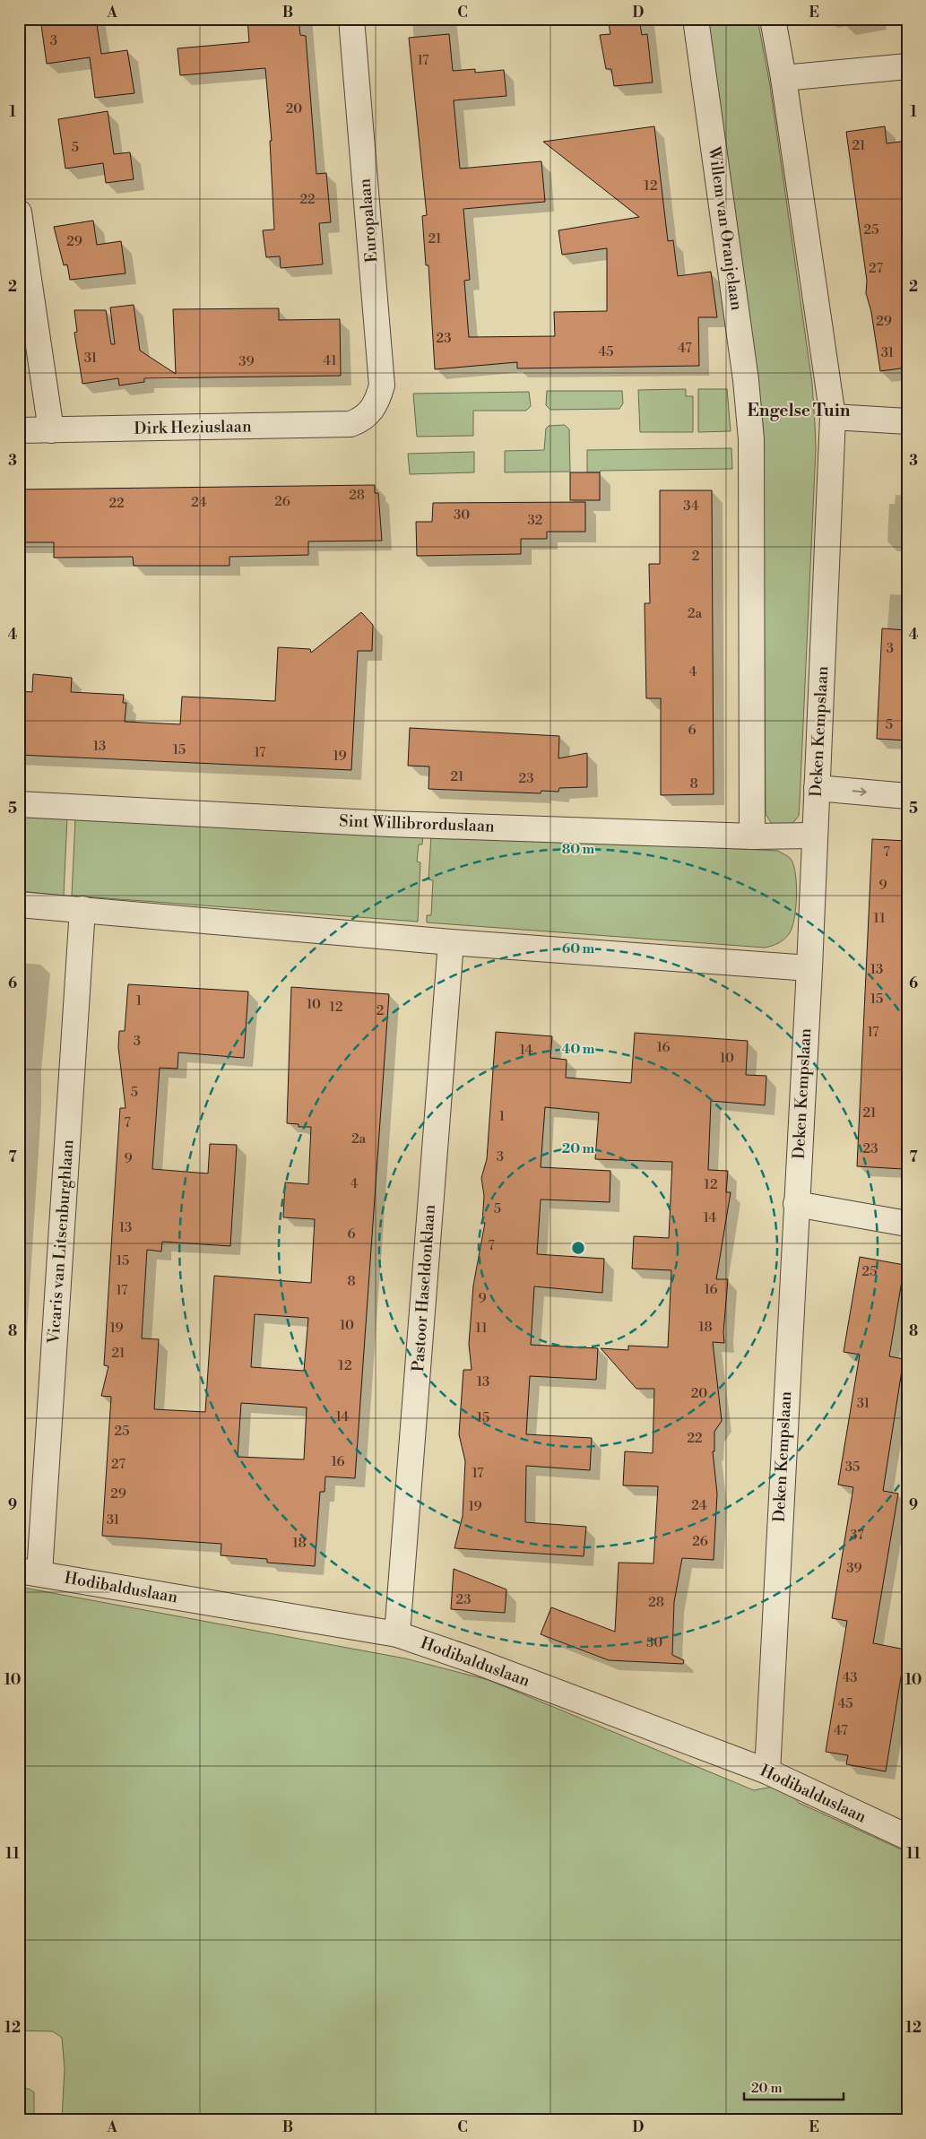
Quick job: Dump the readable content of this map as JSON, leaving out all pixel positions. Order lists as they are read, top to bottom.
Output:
{
  "streets": {
    "street": [
      "Europalaan",
      "Willem van Oranjelaan",
      "Dirk Heziuslaan",
      "Deken Kempslaan",
      "Sint Willibrorduslaan",
      "Vicaris van Litsenburghlaan",
      "Pastoor Haseldonklaan",
      "Hodibalduslaan"
    ]
  },
  "crossings": [
    ["Europalaan", "Dirk Heziuslaan"],
    ["Willem van Oranjelaan", "Sint Willibrorduslaan"],
    ["Deken Kempslaan", "Sint Willibrorduslaan"],
    ["Deken Kempslaan", "Hodibalduslaan"],
    ["Vicaris van Litsenburghlaan", "Hodibalduslaan"],
    ["Pastoor Haseldonklaan", "Hodibalduslaan"]
  ],
  "districts": ["Engelse Tuin"],
  "house_numbers": [
    "3",
    "17",
    "20",
    "21",
    "5",
    "12",
    "22",
    "25",
    "21",
    "29",
    "27",
    "29",
    "23",
    "47",
    "45",
    "31",
    "31",
    "41",
    "39",
    "28",
    "26",
    "24",
    "22",
    "34",
    "30",
    "32",
    "2",
    "2a",
    "3",
    "4",
    "5",
    "6",
    "13",
    "15",
    "17",
    "19",
    "21",
    "23",
    "8",
    "7",
    "9",
    "11",
    "13",
    "15",
    "1",
    "10",
    "12",
    "2",
    "17",
    "3",
    "16",
    "14",
    "10",
    "5",
    "21",
    "1",
    "7",
    "2a",
    "23",
    "3",
    "9",
    "4",
    "12",
    "5",
    "14",
    "13",
    "6",
    "7",
    "15",
    "25",
    "8",
    "16",
    "17",
    "9",
    "10",
    "18",
    "19",
    "11",
    "21",
    "12",
    "13",
    "20",
    "31",
    "14",
    "15",
    "25",
    "22",
    "16",
    "27",
    "35",
    "17",
    "29",
    "24",
    "19",
    "31",
    "37",
    "26",
    "18",
    "39",
    "23",
    "28",
    "30",
    "43",
    "45",
    "47"
  ],
  "scale_bar": "20 m",
  "grid": {
    "columns": [
      "A",
      "B",
      "C",
      "D",
      "E"
    ],
    "rows": [
      "1",
      "2",
      "3",
      "4",
      "5",
      "6",
      "7",
      "8",
      "9",
      "10",
      "11",
      "12"
    ]
  },
  "rings": [
    "80 m",
    "60 m",
    "40 m",
    "20 m"
  ]
}
